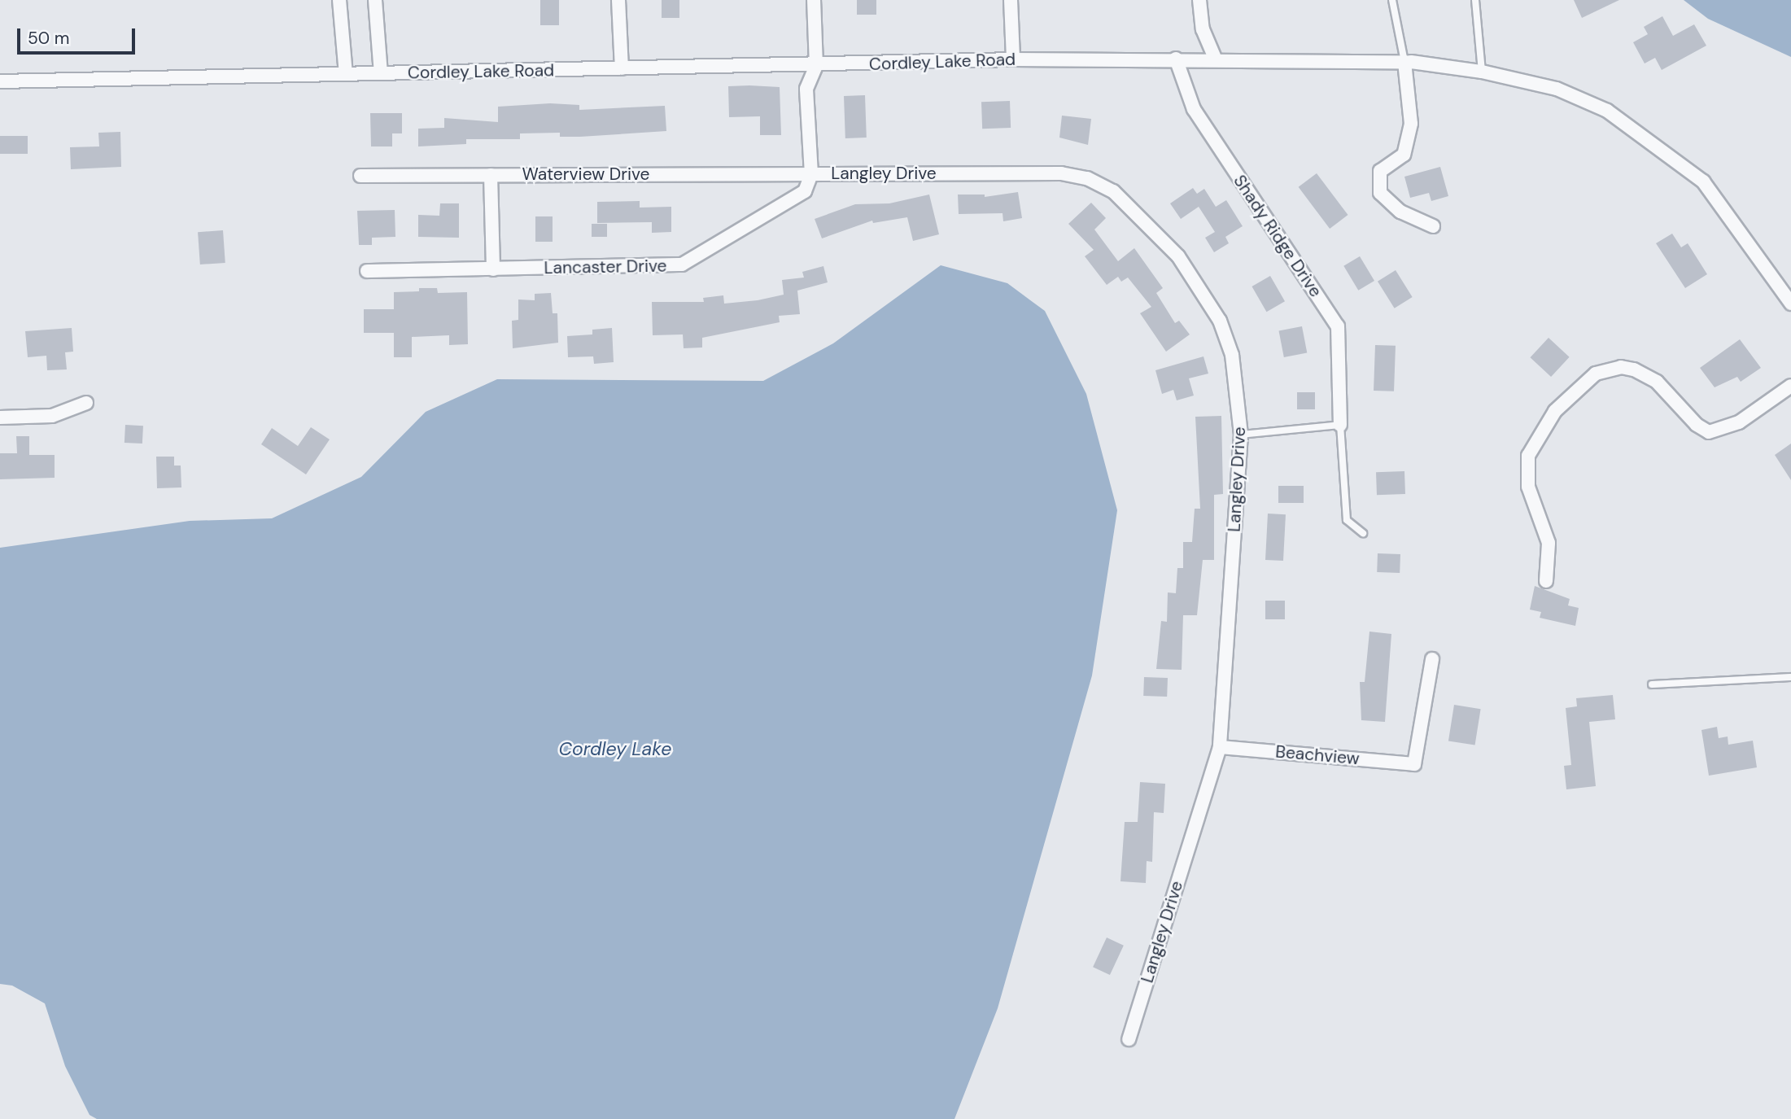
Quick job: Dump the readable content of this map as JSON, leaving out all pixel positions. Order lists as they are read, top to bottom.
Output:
{
  "streets": {
    "street": [
      "Cordley Lake Road",
      "Langley Drive",
      "Waterview Drive",
      "Shady Ridge Drive",
      "Lancaster Drive",
      "Beachview"
    ]
  },
  "crossings": [
    ["Cordley Lake Road", "Langley Drive"],
    ["Cordley Lake Road", "Shady Ridge Drive"],
    ["Langley Drive", "Waterview Drive"],
    ["Langley Drive", "Lancaster Drive"],
    ["Langley Drive", "Beachview"],
    ["Waterview Drive", "Lancaster Drive"]
  ],
  "water": ["Cordley Lake"],
  "scale_bar": "50 m"
}
